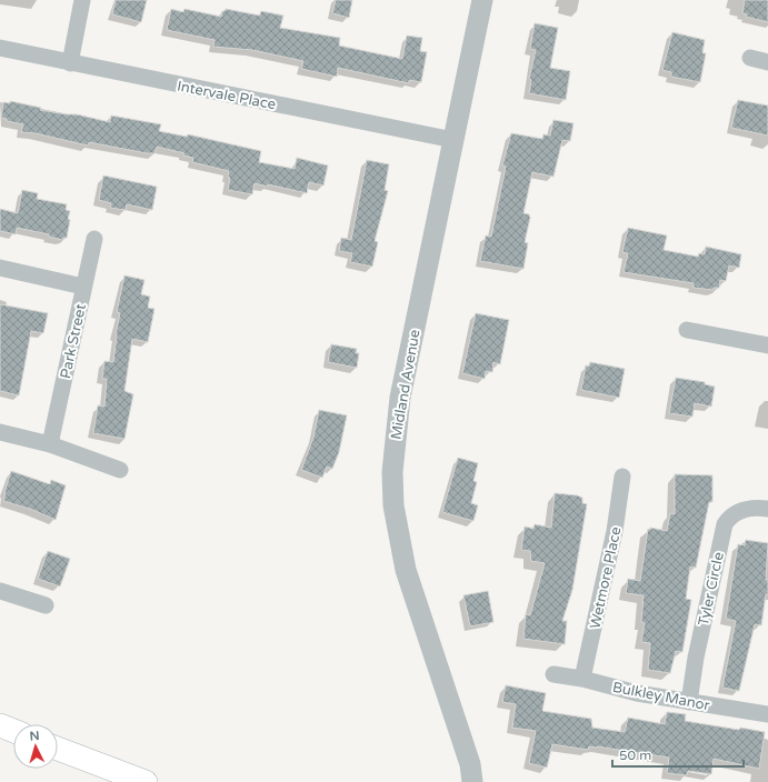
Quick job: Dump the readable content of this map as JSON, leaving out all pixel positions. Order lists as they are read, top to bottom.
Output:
{
  "streets": {
    "street": [
      "Intervale Place",
      "Park Street",
      "Midland Avenue",
      "Wetmore Place",
      "Tyler Circle",
      "Bulkley Manor"
    ]
  },
  "crossings": [
    ["Intervale Place", "Midland Avenue"],
    ["Wetmore Place", "Bulkley Manor"],
    ["Tyler Circle", "Bulkley Manor"]
  ],
  "scale_bar": "50 m",
  "north": "top"
}
